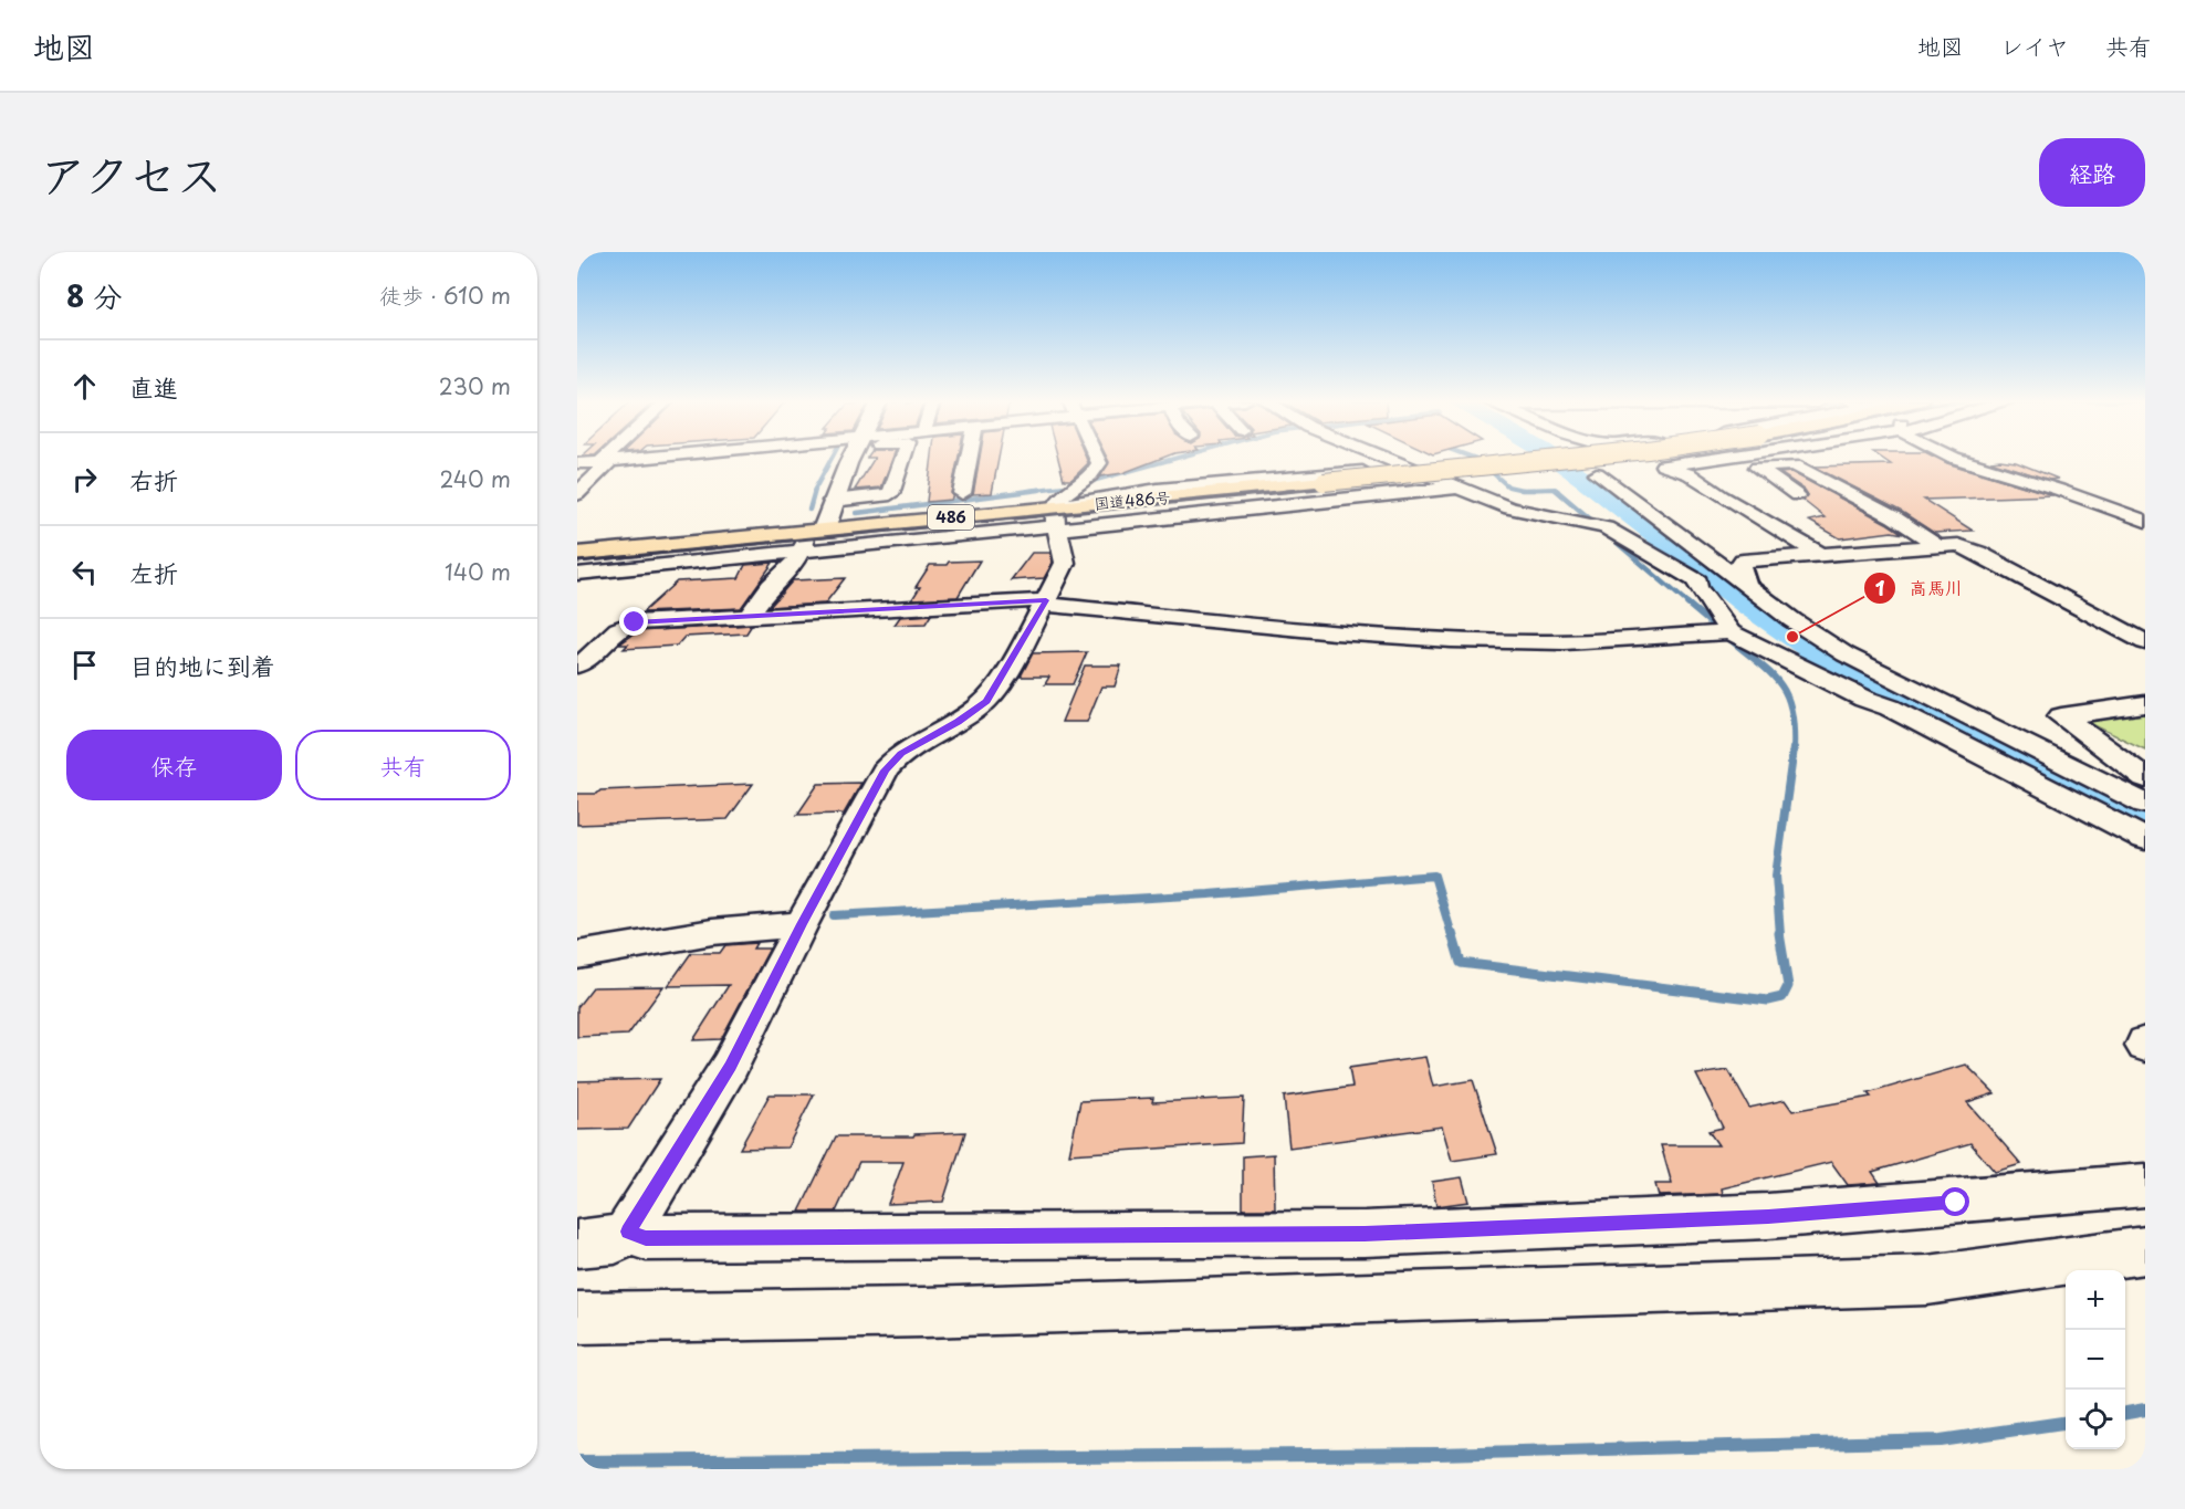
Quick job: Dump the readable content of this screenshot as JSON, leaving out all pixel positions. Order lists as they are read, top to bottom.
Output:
{
  "streets": {
    "highway": ["国道486号", "486"]
  },
  "places": ["高馬川"],
  "page": {
    "header": "地図",
    "nav": ["地図", "レイヤ", "共有"],
    "title": "アクセス",
    "buttons": [
      "経路",
      ["保存", "共有"]
    ],
    "heading": ["8 分", "徒歩 · 610 m"],
    "list": [
      ["直進", "230 m"],
      ["右折", "240 m"],
      ["左折", "140 m"],
      "目的地に到着"
    ],
    "map_buttons": ["+", "−"]
  }
}
